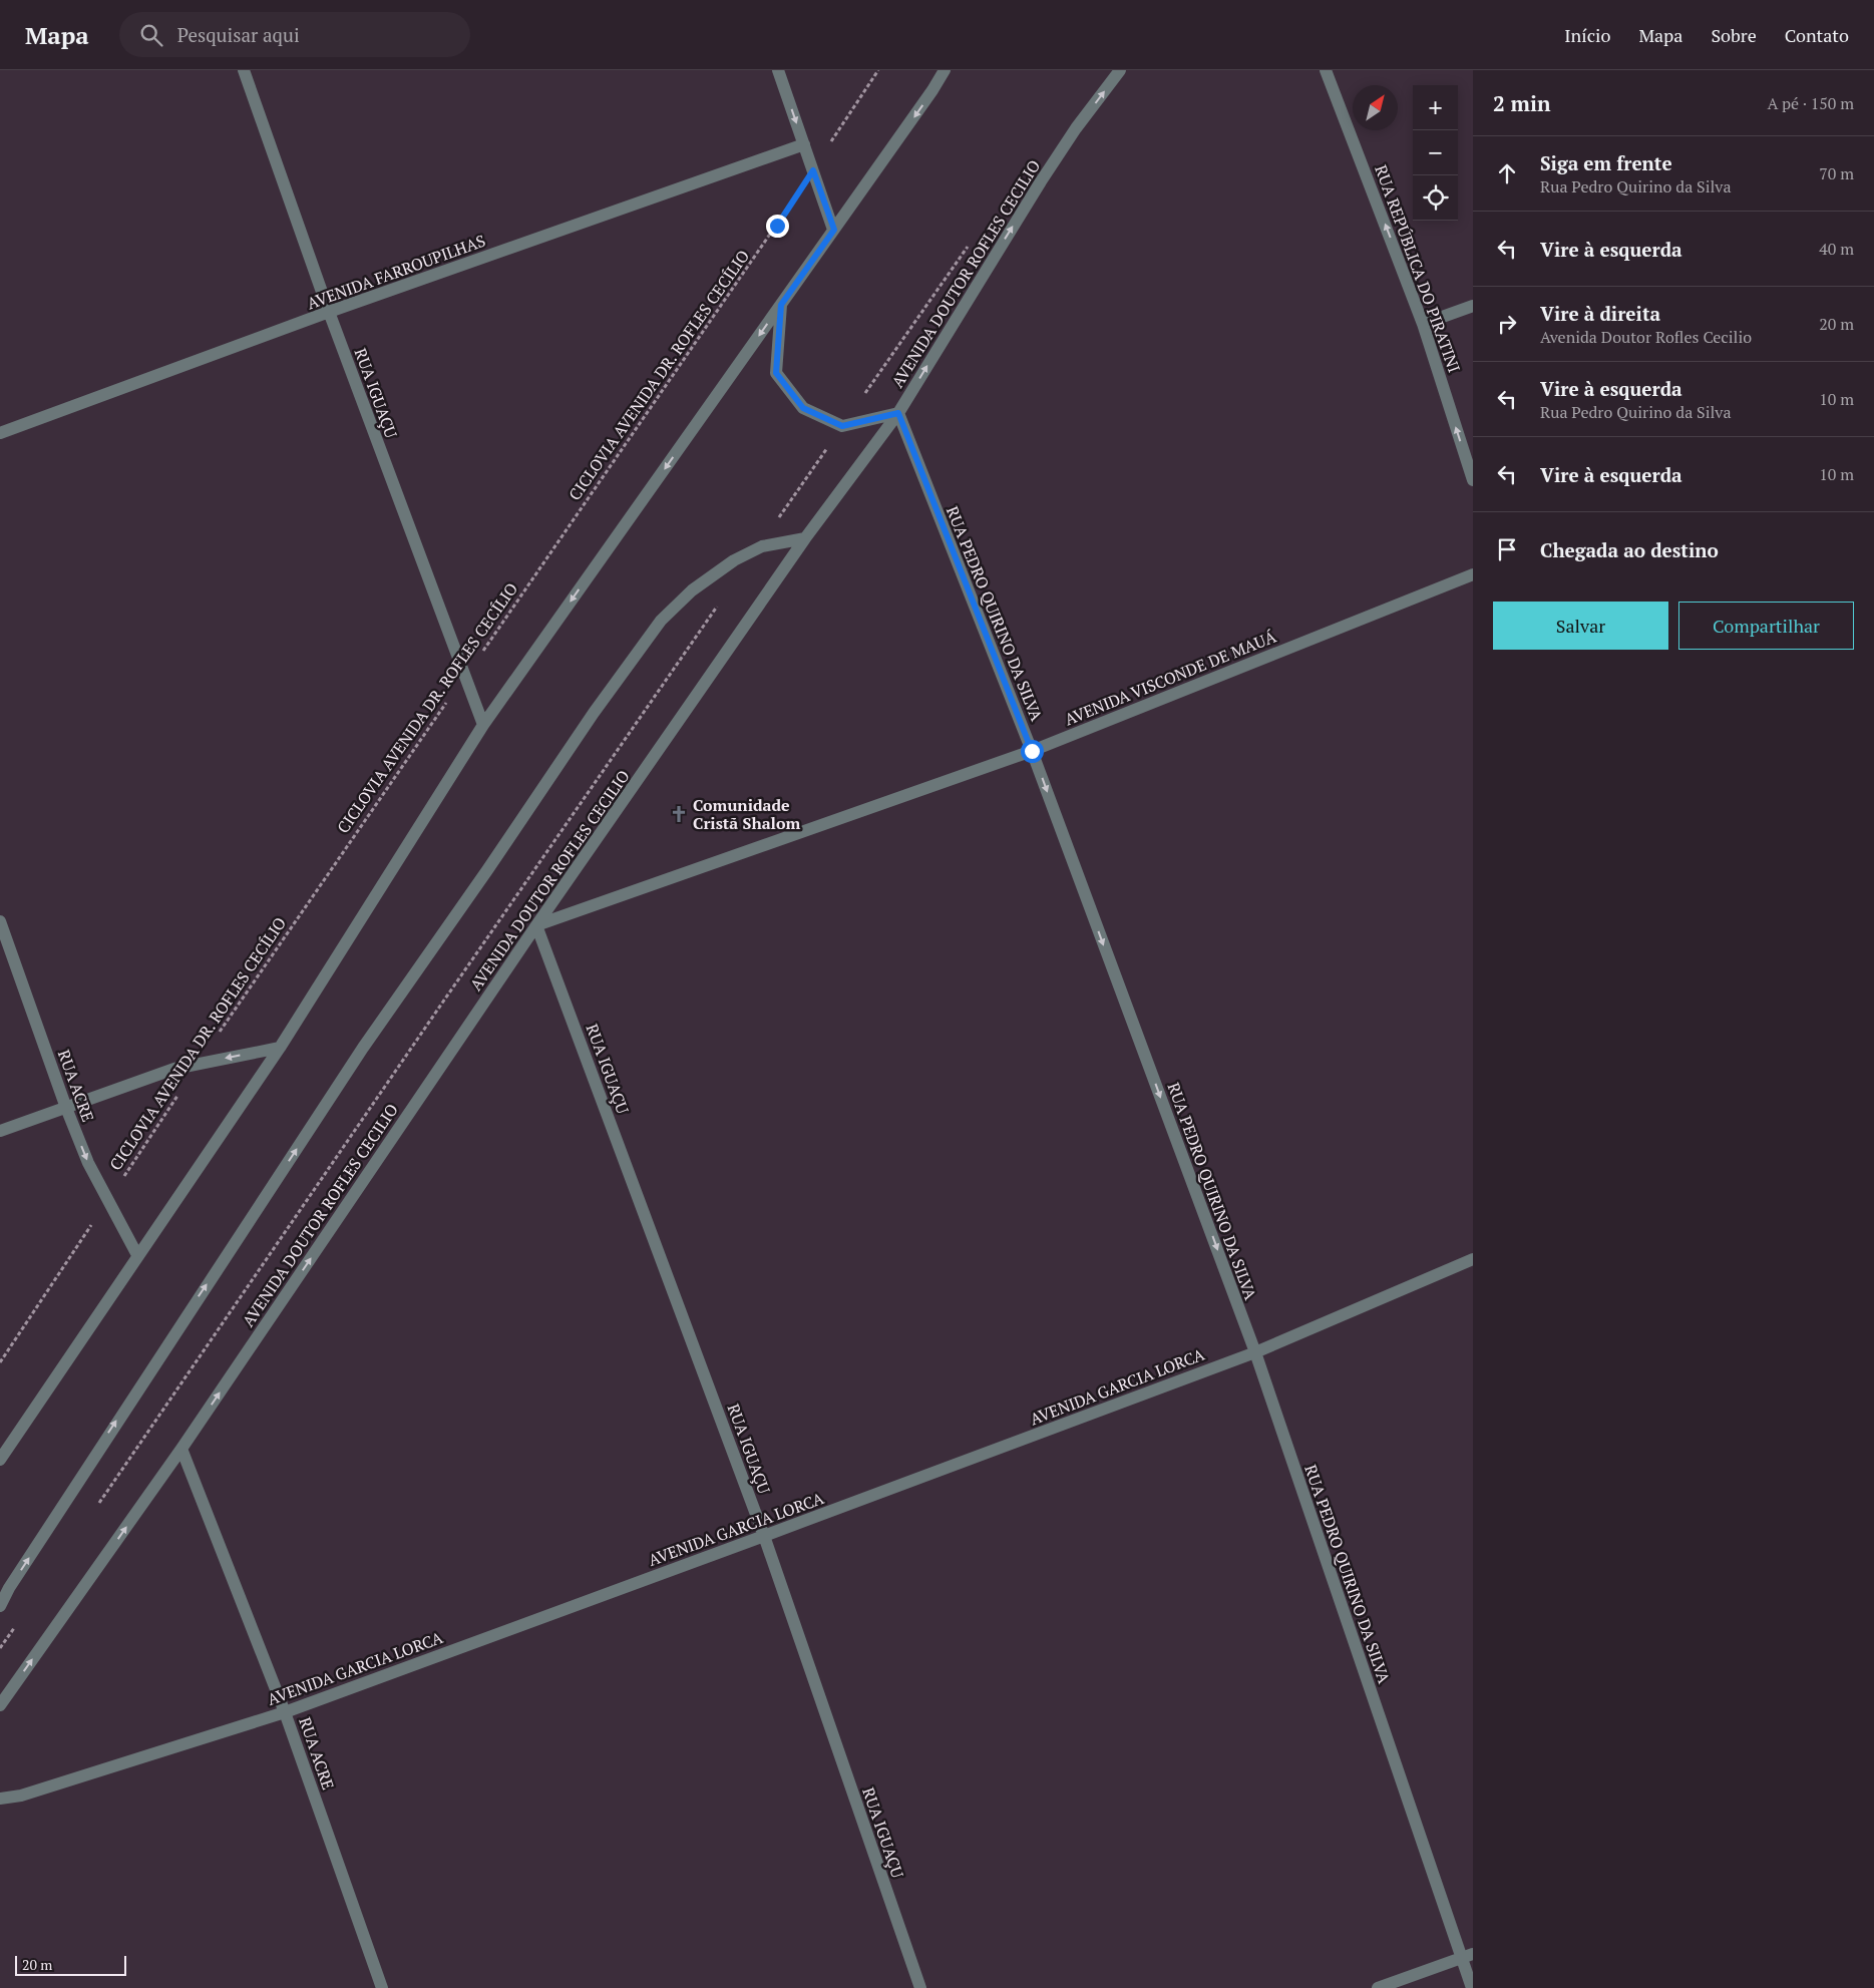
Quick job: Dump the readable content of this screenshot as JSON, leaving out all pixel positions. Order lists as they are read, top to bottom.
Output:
{
  "streets": {
    "street": [
      "RUA REPÚBLICA DO PIRATINI",
      "AVENIDA FARROUPILHAS",
      "AVENIDA DOUTOR ROFLES CECILIO",
      "RUA IGUAÇU",
      "RUA PEDRO QUIRINO DA SILVA",
      "AVENIDA VISCONDE DE MAUÁ",
      "RUA ACRE",
      "AVENIDA GARCIA LORCA"
    ],
    "path": ["CICLOVIA AVENIDA DR. ROFLES CECÍLIO"]
  },
  "crossings": [
    ["AVENIDA FARROUPILHAS", "RUA IGUAÇU"],
    ["AVENIDA DOUTOR ROFLES CECILIO", "RUA IGUAÇU"],
    ["AVENIDA DOUTOR ROFLES CECILIO", "RUA PEDRO QUIRINO DA SILVA"],
    ["AVENIDA DOUTOR ROFLES CECILIO", "AVENIDA VISCONDE DE MAUÁ"],
    ["AVENIDA DOUTOR ROFLES CECILIO", "RUA ACRE"],
    ["CICLOVIA AVENIDA DR. ROFLES CECÍLIO", "RUA IGUAÇU"],
    ["CICLOVIA AVENIDA DR. ROFLES CECÍLIO", "RUA ACRE"],
    ["RUA IGUAÇU", "AVENIDA VISCONDE DE MAUÁ"],
    ["RUA IGUAÇU", "AVENIDA GARCIA LORCA"],
    ["RUA PEDRO QUIRINO DA SILVA", "AVENIDA VISCONDE DE MAUÁ"],
    ["RUA PEDRO QUIRINO DA SILVA", "AVENIDA GARCIA LORCA"],
    ["RUA ACRE", "AVENIDA GARCIA LORCA"]
  ],
  "one_way": ["RUA REPÚBLICA DO PIRATINI", "RUA PEDRO QUIRINO DA SILVA"],
  "places": {
    "church": ["Comunidade Cristã Shalom"]
  },
  "scale_bar": "20 m",
  "north": "top right",
  "page": {
    "header": "Mapa",
    "search": "Pesquisar aqui",
    "nav": [
      "Início",
      "Mapa",
      "Sobre",
      "Contato"
    ],
    "heading": ["2 min", "A pé · 150 m"],
    "map_buttons": ["+", "−"],
    "list": [
      ["Siga em frente", "Rua Pedro Quirino da Silva", "70 m"],
      ["Vire à esquerda", "40 m"],
      ["Vire à direita", "Avenida Doutor Rofles Cecilio", "20 m"],
      ["Vire à esquerda", "Rua Pedro Quirino da Silva", "10 m"],
      ["Vire à esquerda", "10 m"],
      "Chegada ao destino"
    ],
    "buttons": ["Salvar", "Compartilhar"],
    "scale": "20 m"
  }
}
